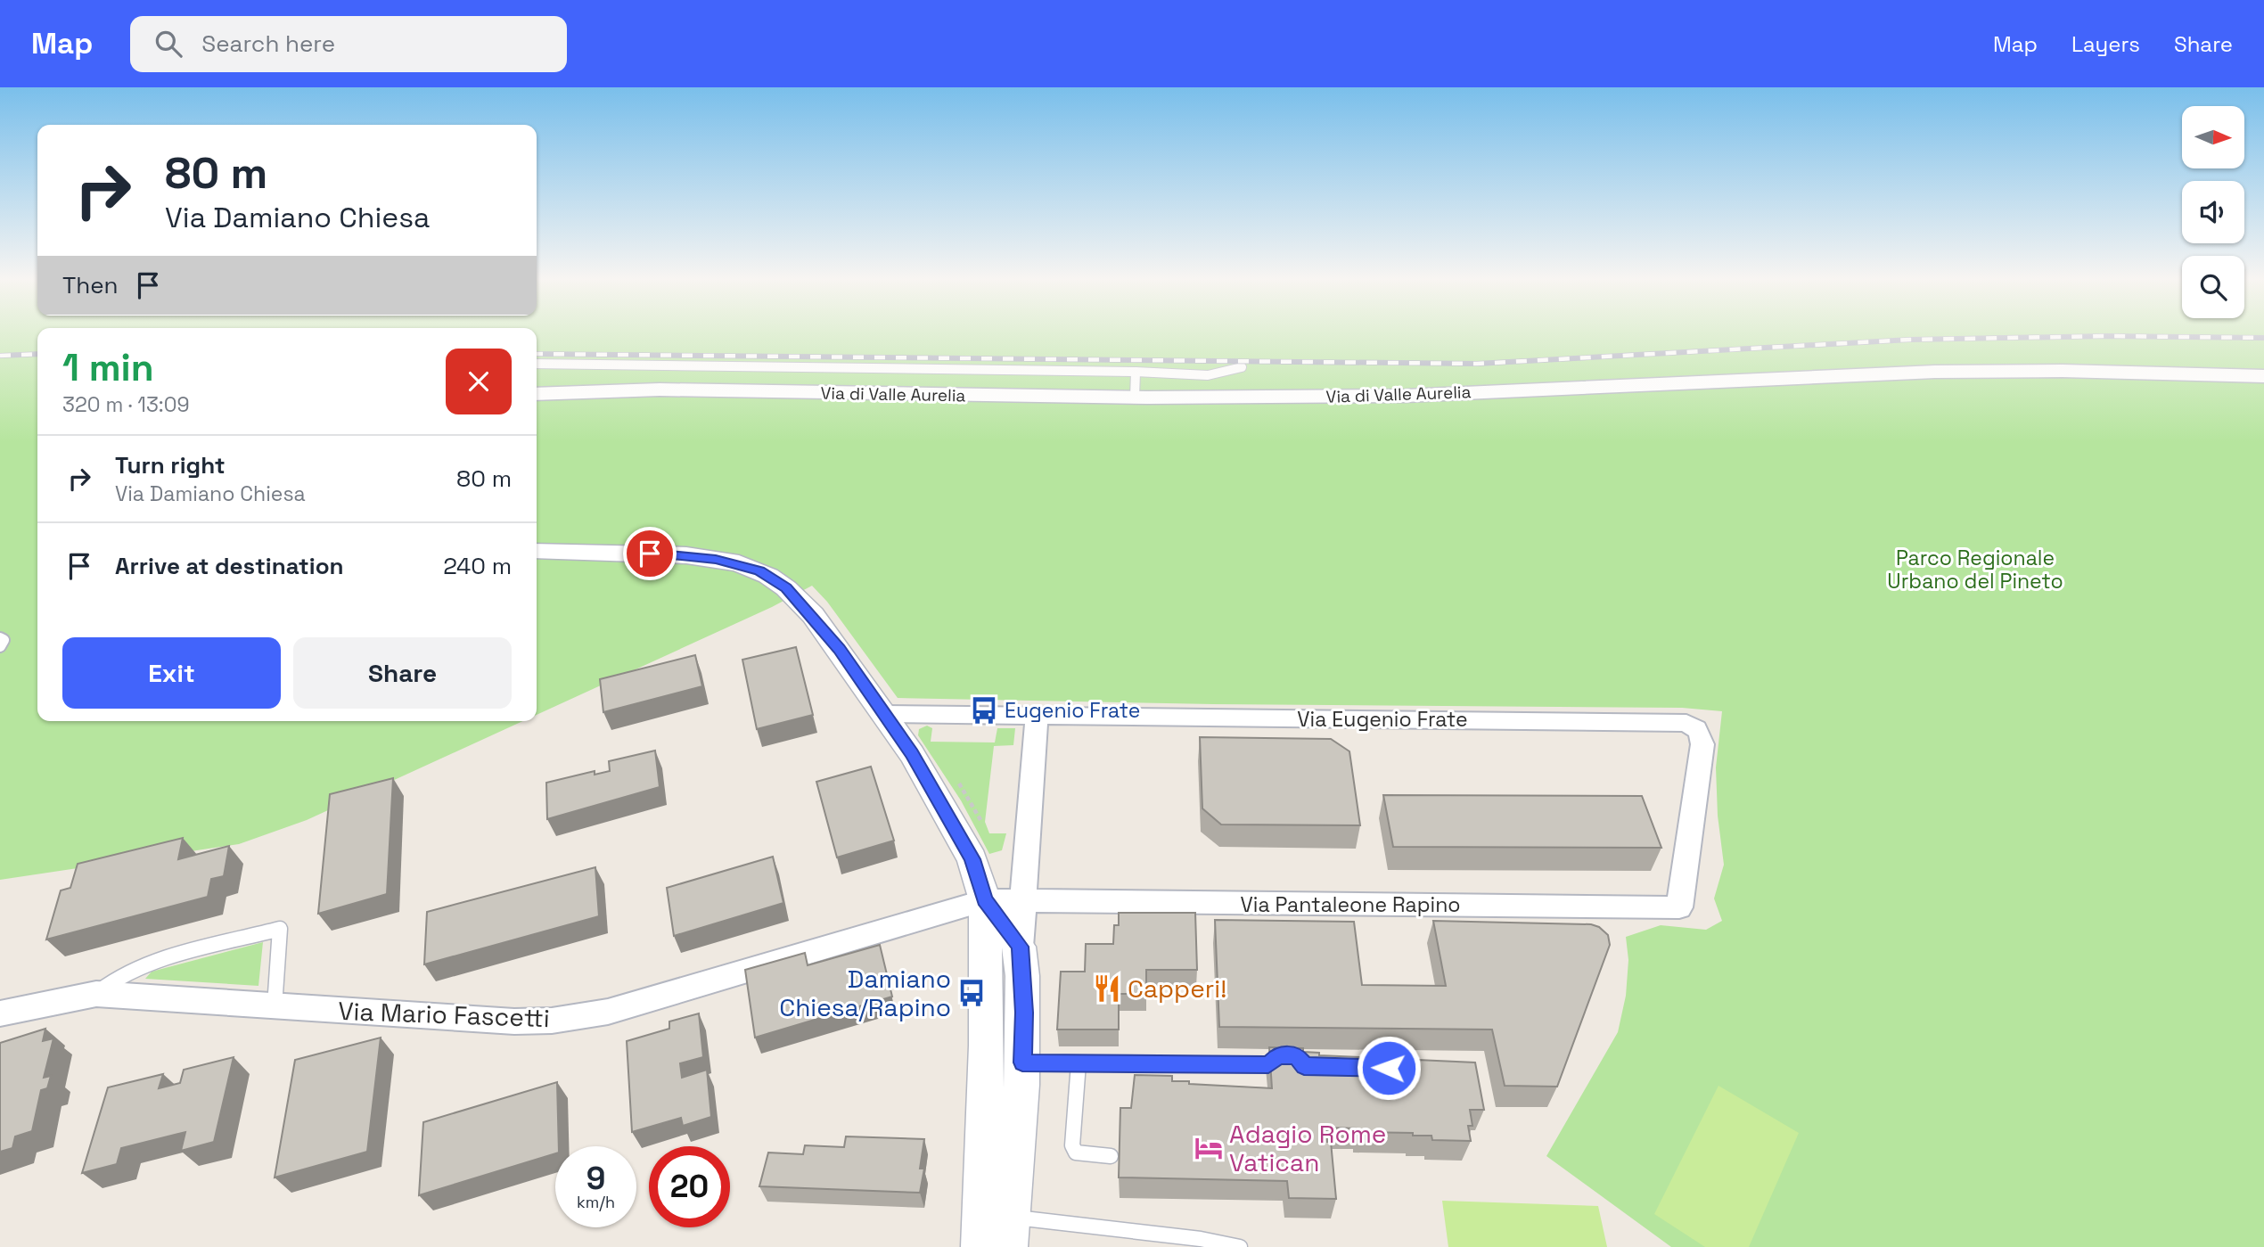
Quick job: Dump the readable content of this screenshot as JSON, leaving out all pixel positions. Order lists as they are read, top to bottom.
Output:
{
  "streets": {
    "street": [
      "Via di Valle Aurelia",
      "Via Eugenio Frate",
      "Via Pantaleone Rapino",
      "Via Mario Fascetti"
    ]
  },
  "crossings": [
    ["Via Eugenio Frate", "Via Pantaleone Rapino"],
    ["Via Pantaleone Rapino", "Via Mario Fascetti"]
  ],
  "parks": ["Parco Regionale Urbano del Pineto"],
  "places": {
    "bus stop": ["Eugenio Frate", "Damiano Chiesa/Rapino"],
    "restaurant": ["Capperi!"],
    "hotel": ["Adagio Rome Vatican"]
  },
  "north": "right",
  "page": {
    "header": "Map",
    "search": "Search here",
    "nav": ["Map", "Layers", "Share"],
    "turn": ["80 m", "Via Damiano Chiesa"],
    "then": "Then",
    "heading": ["1 min", "320 m · 13:09"],
    "list": [
      {
        "name": "Turn right",
        "note": "Via Damiano Chiesa",
        "value": "80 m"
      },
      {
        "name": "Arrive at destination",
        "value": "240 m"
      }
    ],
    "buttons": ["Exit", "Share"],
    "speed": "9 km/h",
    "limit": "20"
  }
}
